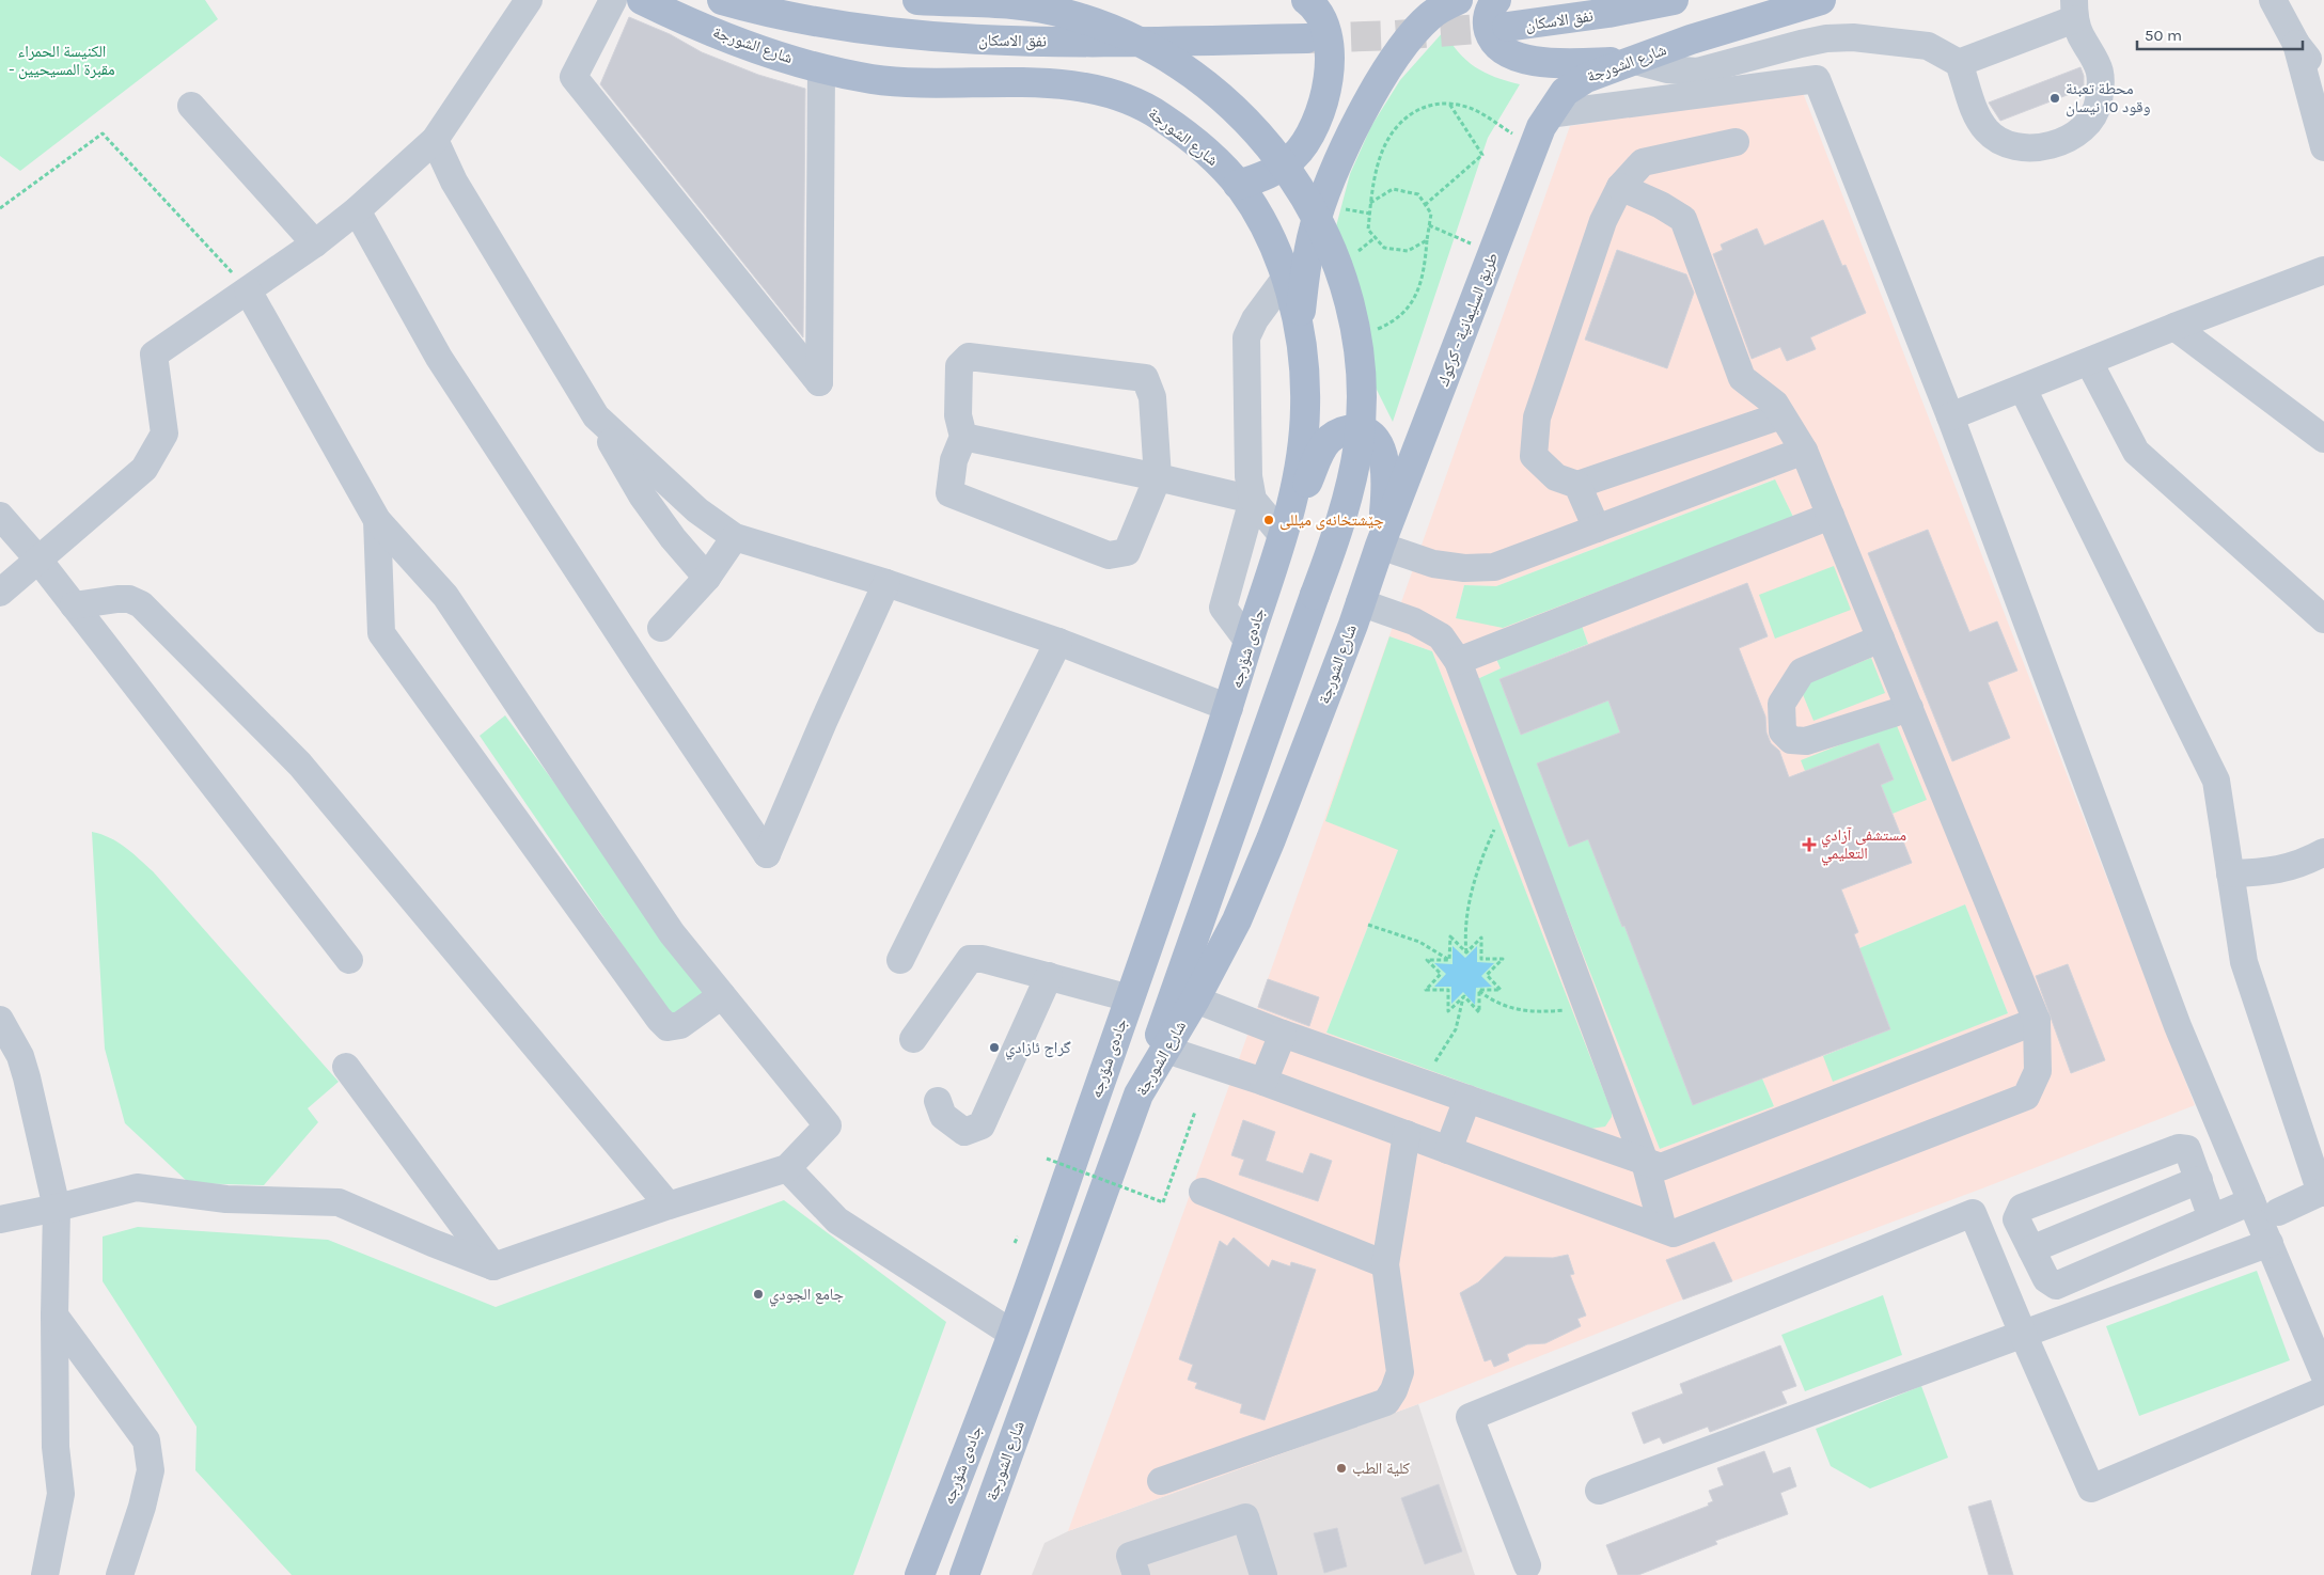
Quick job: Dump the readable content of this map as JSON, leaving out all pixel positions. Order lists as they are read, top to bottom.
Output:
{
  "streets": {
    "main road": [
      "نفق الاسكان",
      "شارع الشورجة",
      "طريق السليمانية - كركوك",
      "جادەی شۆرجە"
    ]
  },
  "crossings": [
    ["شارع الشورجة", "طريق السليمانية - كركوك"],
    ["شارع الشورجة", "جادەی شۆرجە"]
  ],
  "parks": ["الكنيسة الحمراء - مقبرة المسيحيين"],
  "places": {
    "other": [
      "محطة تعبئة وقود 10 نيسان",
      "چێشتخانەی میللی",
      "گراج ئازادي",
      "جامع الجودي",
      "كلية الطب"
    ],
    "health": ["مستشفى آزادي التعليمي"]
  },
  "scale_bar": "50 m"
}
